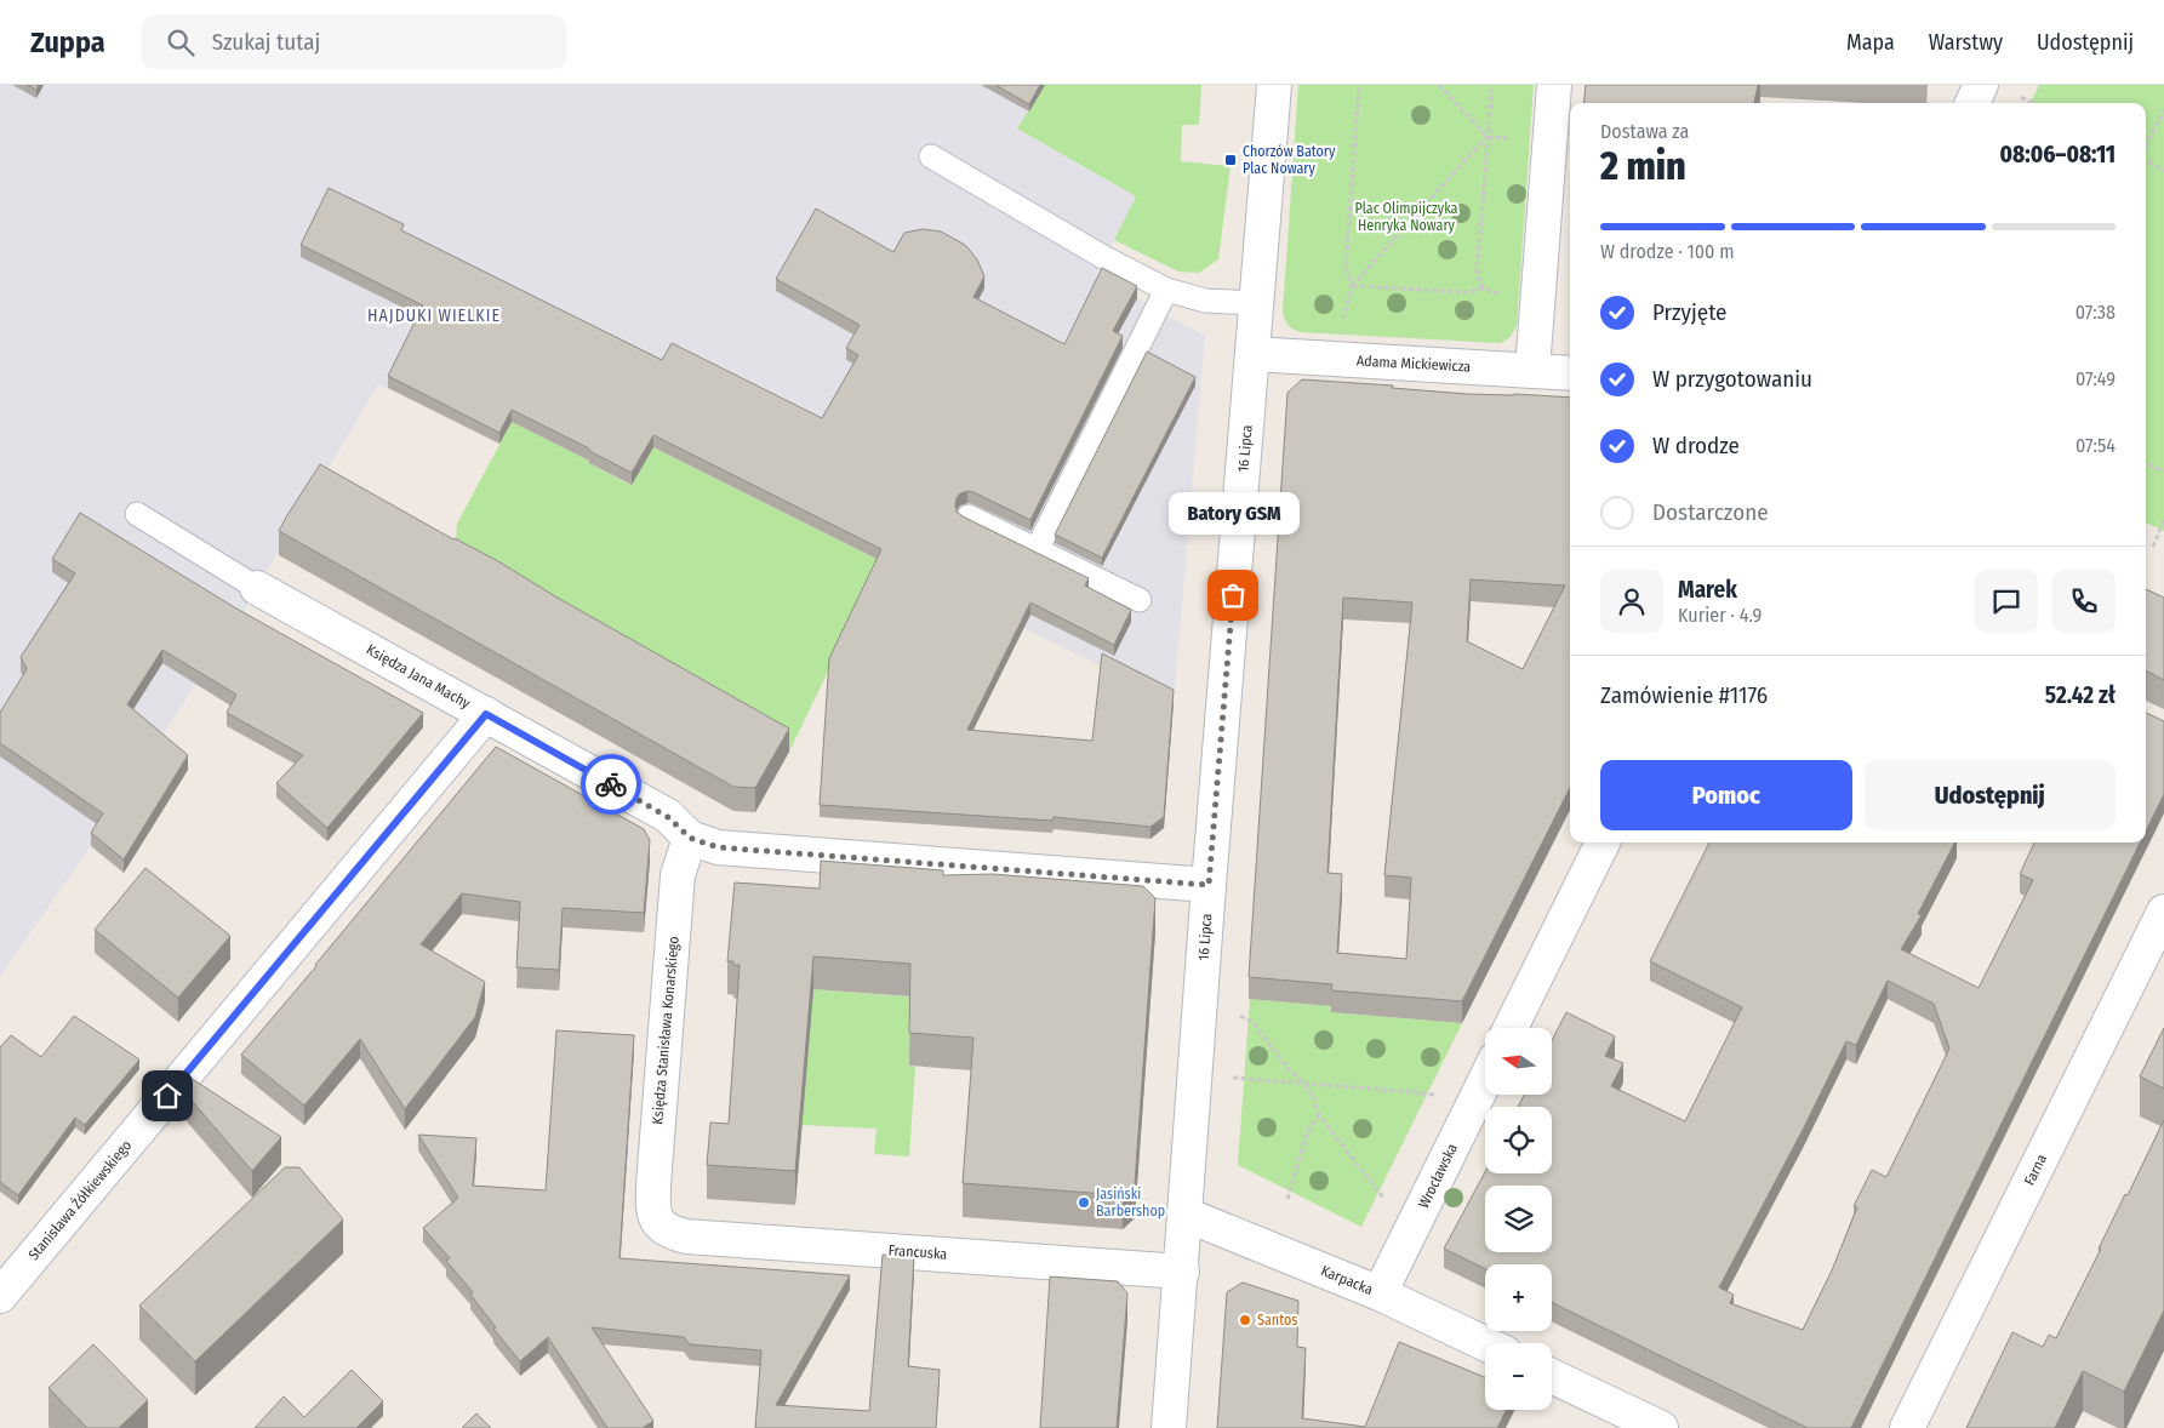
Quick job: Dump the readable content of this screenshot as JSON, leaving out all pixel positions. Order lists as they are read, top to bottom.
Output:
{
  "streets": {
    "street": [
      "Adama Mickiewicza",
      "16 Lipca",
      "Księdza Jana Machy",
      "Księdza Stanisława Konarskiego",
      "Farna",
      "Wrocławska",
      "Stanisława Żółkiewskiego",
      "Francuska",
      "Karpacka"
    ]
  },
  "crossings": [
    ["Adama Mickiewicza", "16 Lipca"],
    ["16 Lipca", "Księdza Jana Machy"],
    ["16 Lipca", "Francuska"],
    ["16 Lipca", "Karpacka"],
    ["Księdza Jana Machy", "Księdza Stanisława Konarskiego"],
    ["Księdza Jana Machy", "Stanisława Żółkiewskiego"],
    ["Księdza Stanisława Konarskiego", "Francuska"],
    ["Wrocławska", "Karpacka"]
  ],
  "districts": ["HAJDUKI WIELKIE"],
  "parks": ["Plac Olimpijczyka Henryka Nowary"],
  "places": {
    "transit": ["Chorzów Batory Plac Nowary"],
    "other": ["Batory GSM", "Jasiński Barbershop", "Santos"]
  },
  "north": "left",
  "page": {
    "header": "Zuppa",
    "search": "Szukaj tutaj",
    "nav": ["Mapa", "Warstwy", "Udostępnij"],
    "heading": ["2 min", "Dostawa za", "08:06–08:11"],
    "panel": [
      "Marek",
      "Kurier · 4.9",
      "Zamówienie #1176",
      "52.42 zł"
    ],
    "bar": "W drodze · 100 m",
    "list": [
      ["Przyjęte", "07:38"],
      ["W przygotowaniu", "07:49"],
      ["W drodze", "07:54"],
      "Dostarczone"
    ],
    "bubble": "Batory GSM",
    "buttons": ["Pomoc", "Udostępnij"],
    "map_buttons": ["+", "−"]
  }
}
